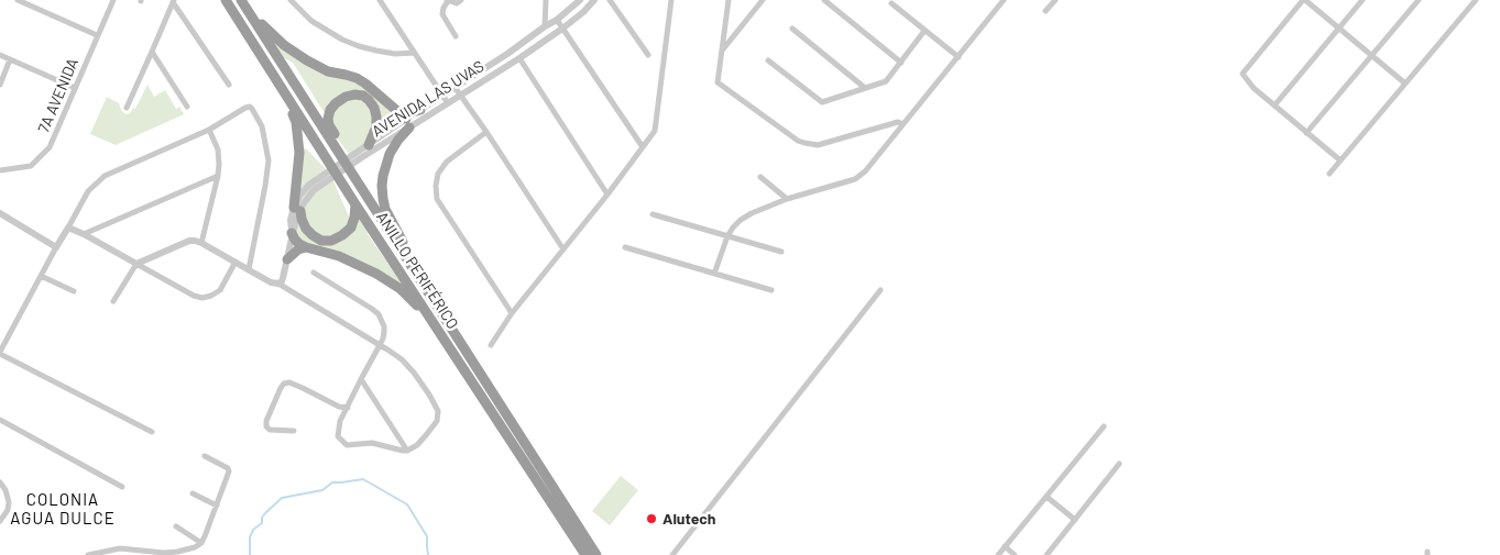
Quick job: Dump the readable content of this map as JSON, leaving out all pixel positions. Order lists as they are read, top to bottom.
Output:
{
  "streets": {
    "highway": ["ANILLO PERIFÉRICO"],
    "street": ["7A AVENIDA", "AVENIDA LAS UVAS"]
  },
  "districts": ["COLONIA AGUA DULCE"],
  "places": ["Alutech"]
}
